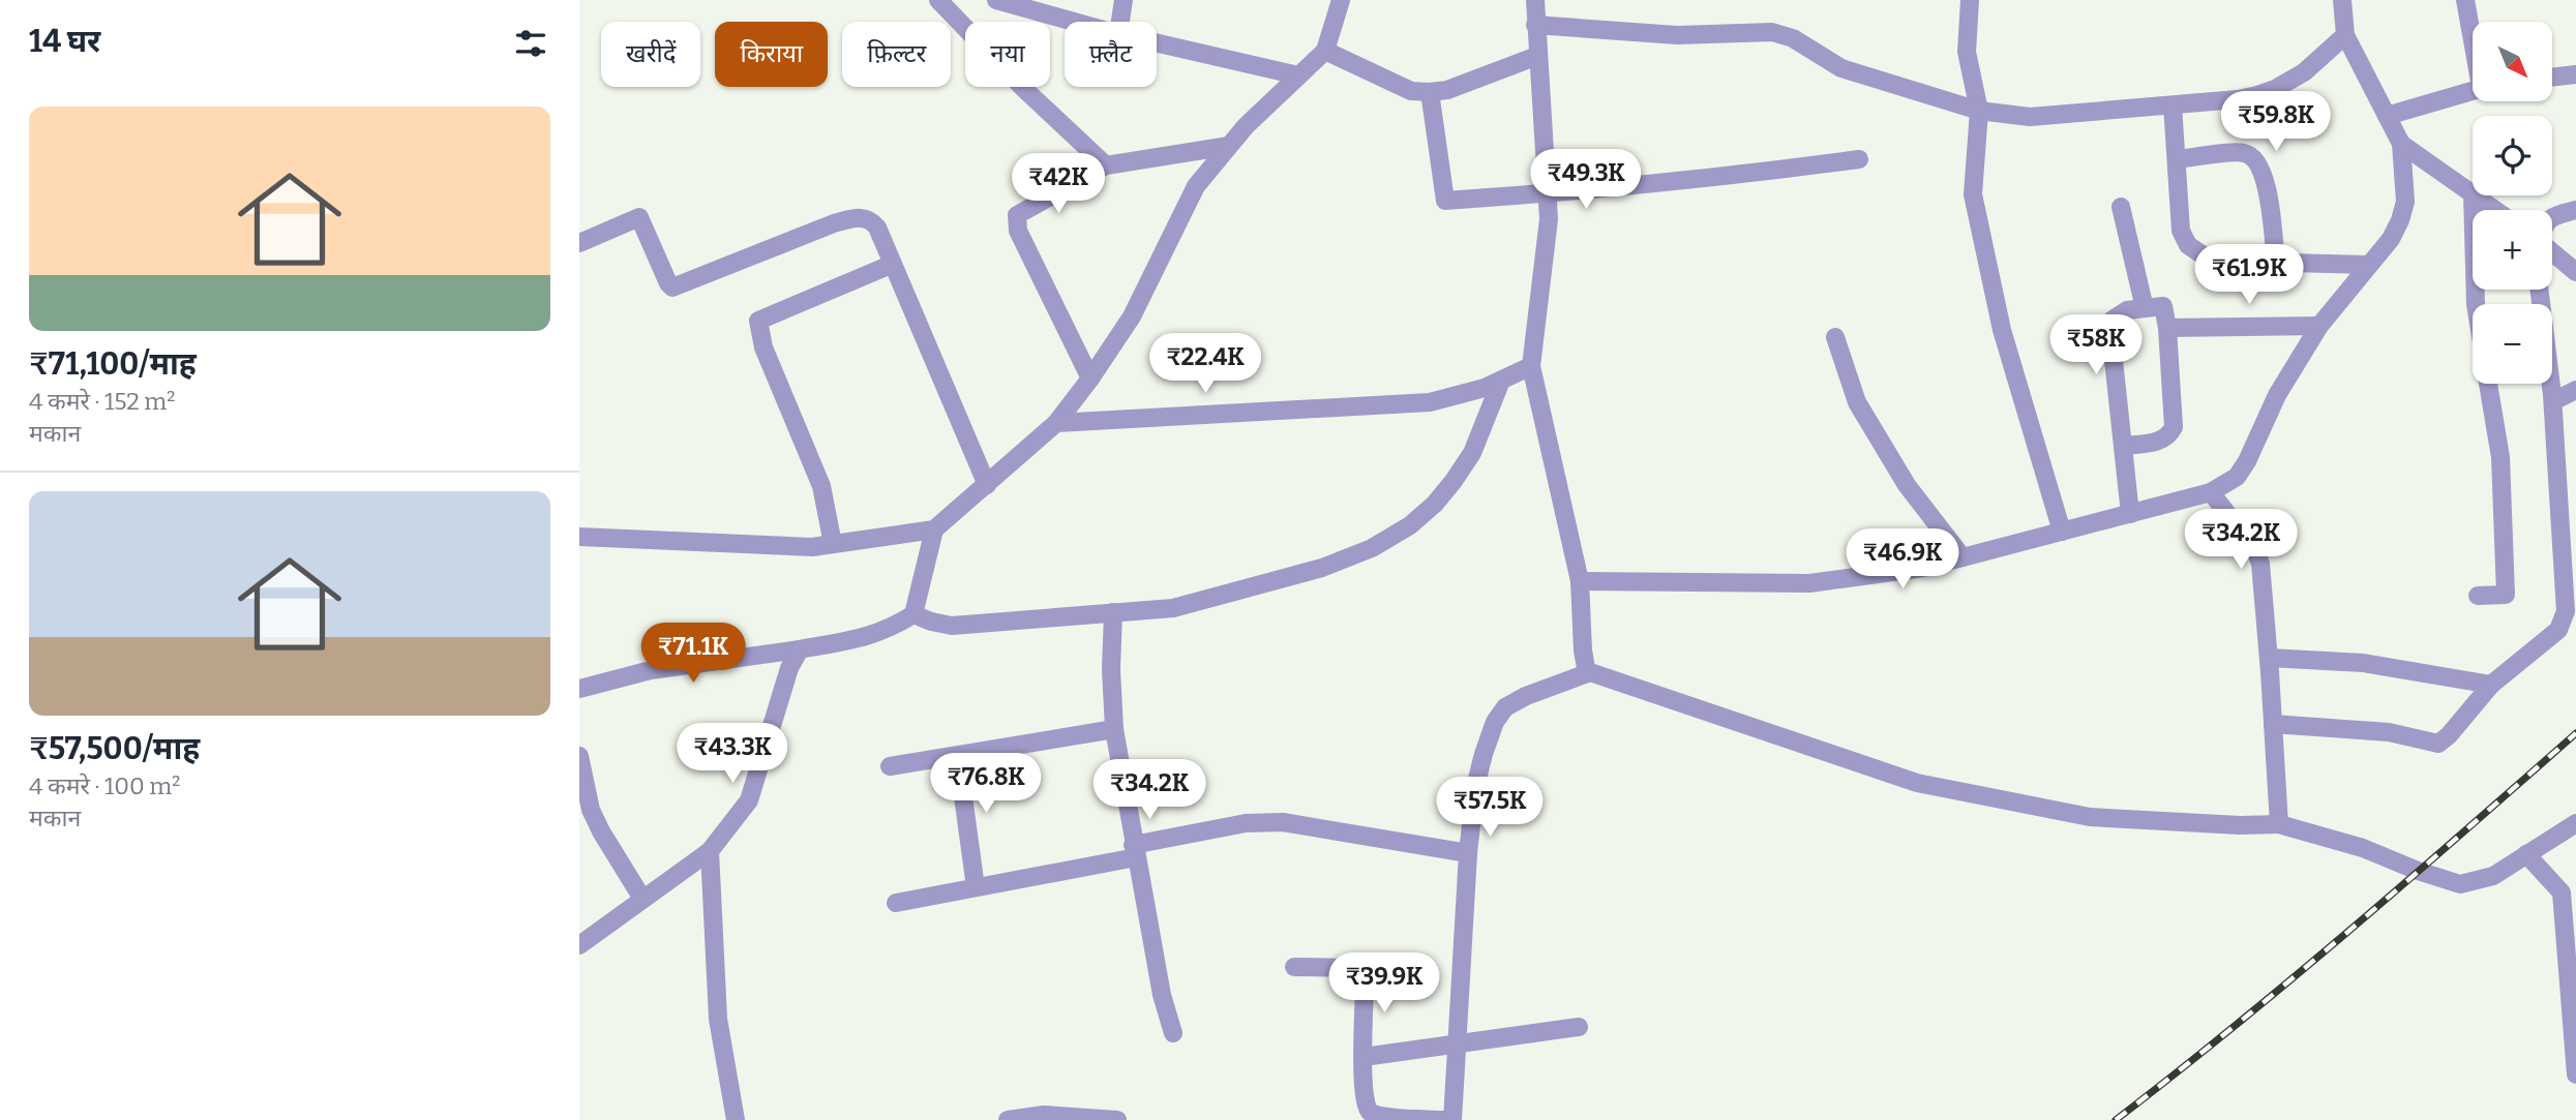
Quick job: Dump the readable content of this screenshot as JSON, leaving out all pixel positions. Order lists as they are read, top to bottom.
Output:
{
  "north": "bottom right",
  "page": {
    "heading": "14 घर",
    "map_buttons": ["+", "−"],
    "chip": [
      "खरीदें",
      "किराया",
      "फ़िल्टर",
      "नया",
      "फ़्लैट"
    ],
    "list": [
      {
        "name": "₹71,100/माह",
        "note": "4 कमरे · 152 m² · मकान"
      },
      {
        "name": "₹57,500/माह",
        "note": "4 कमरे · 100 m² · मकान"
      }
    ],
    "price": [
      "₹59.8K",
      "₹49.3K",
      "₹42K",
      "₹61.9K",
      "₹58K",
      "₹22.4K",
      "₹34.2K",
      "₹46.9K",
      "₹71.1K",
      "₹43.3K",
      "₹76.8K",
      "₹34.2K",
      "₹57.5K",
      "₹39.9K"
    ]
  }
}
